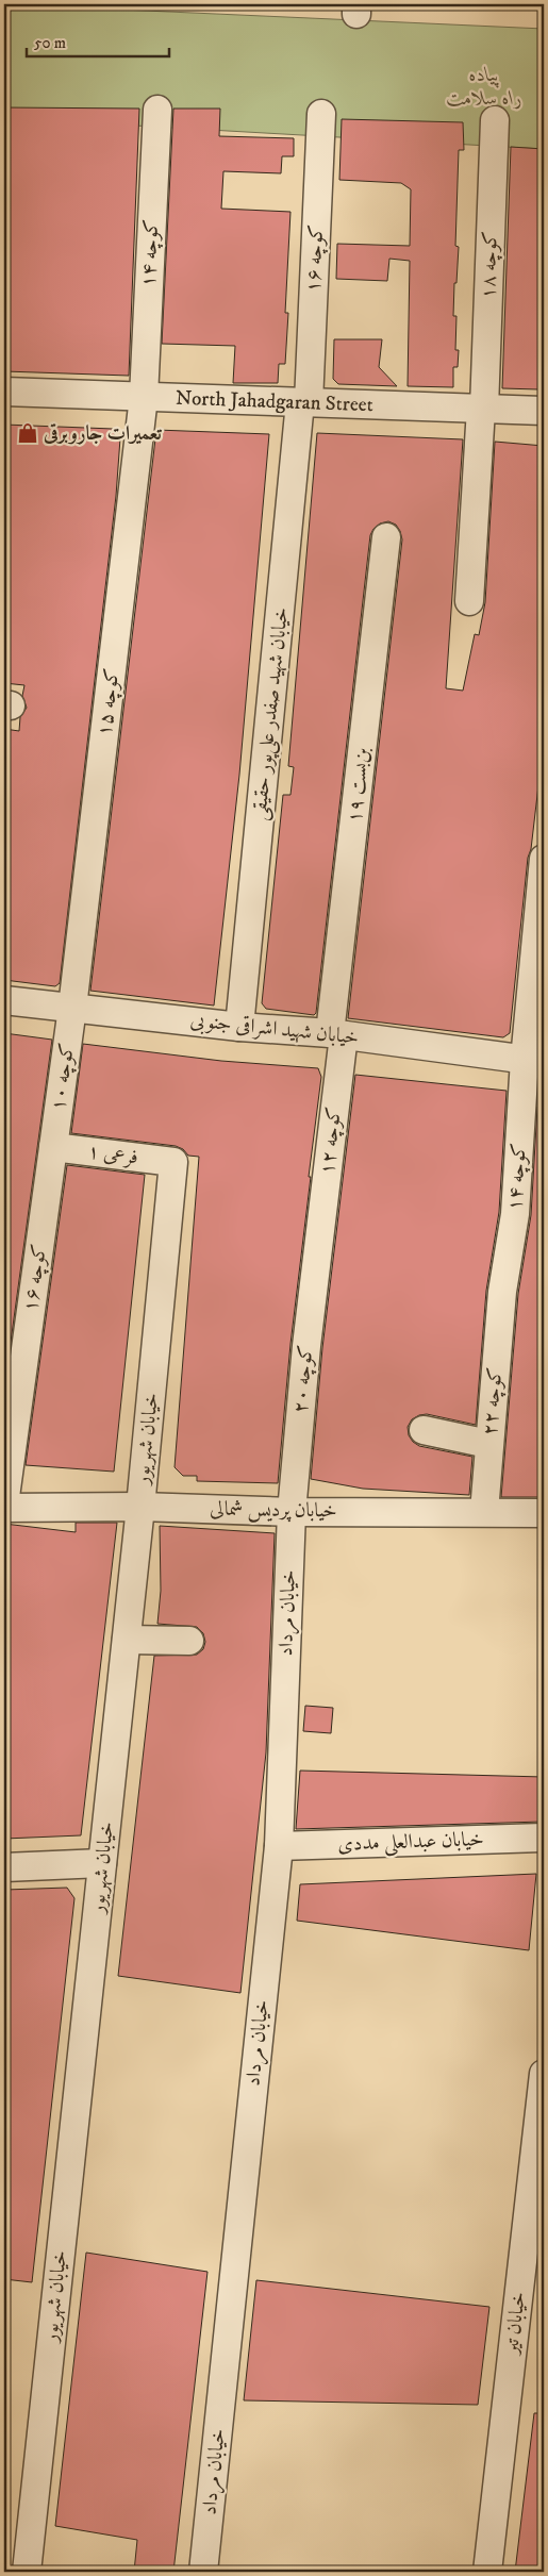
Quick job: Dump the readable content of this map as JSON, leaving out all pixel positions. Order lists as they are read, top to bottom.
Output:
{
  "streets": {
    "street": [
      "کوچه ۱۴",
      "کوچه ۱۶",
      "کوچه ۱۸",
      "North Jahadgaran Street",
      "کوچه ۱۵",
      "خیابان شهید صفدر علی‌پور حقیقی",
      "بن‌بست ۱۹",
      "خیابان شهید اشراقی جنوبی",
      "کوچه ۱۰",
      "کوچه ۱۲",
      "فرعی ۱",
      "کوچه ۲۰",
      "کوچه ۲۲",
      "خیابان شهریور",
      "خیابان پردیس شمالی",
      "خیابان مرداد",
      "خیابان عبدالعلی مددی",
      "خیابان تیر"
    ]
  },
  "crossings": [
    ["کوچه ۱۴", "North Jahadgaran Street"],
    ["کوچه ۱۴", "کوچه ۱۵"],
    ["کوچه ۱۴", "خیابان شهید اشراقی جنوبی"],
    ["کوچه ۱۴", "کوچه ۲۲"],
    ["کوچه ۱۶", "North Jahadgaran Street"],
    ["کوچه ۱۶", "خیابان شهید صفدر علی‌پور حقیقی"],
    ["کوچه ۱۶", "کوچه ۱۰"],
    ["کوچه ۱۶", "فرعی ۱"],
    ["کوچه ۱۶", "خیابان پردیس شمالی"],
    ["کوچه ۱۸", "North Jahadgaran Street"],
    ["North Jahadgaran Street", "کوچه ۱۵"],
    ["North Jahadgaran Street", "خیابان شهید صفدر علی‌پور حقیقی"],
    ["کوچه ۱۵", "خیابان شهید اشراقی جنوبی"],
    ["کوچه ۱۵", "کوچه ۱۰"],
    ["خیابان شهید صفدر علی‌پور حقیقی", "خیابان شهید اشراقی جنوبی"],
    ["بن‌بست ۱۹", "خیابان شهید اشراقی جنوبی"],
    ["بن‌بست ۱۹", "کوچه ۱۲"],
    ["خیابان شهید اشراقی جنوبی", "کوچه ۱۰"],
    ["خیابان شهید اشراقی جنوبی", "کوچه ۱۲"],
    ["کوچه ۱۰", "فرعی ۱"],
    ["کوچه ۱۲", "کوچه ۲۰"],
    ["فرعی ۱", "خیابان شهریور"],
    ["کوچه ۲۰", "خیابان پردیس شمالی"],
    ["کوچه ۲۰", "خیابان مرداد"],
    ["کوچه ۲۲", "خیابان پردیس شمالی"],
    ["خیابان شهریور", "خیابان پردیس شمالی"],
    ["خیابان پردیس شمالی", "خیابان مرداد"],
    ["خیابان مرداد", "خیابان عبدالعلی مددی"]
  ],
  "parks": ["پیاده راه سلامت"],
  "places": {
    "shop": ["تعمیرات جاروبرقی"]
  },
  "scale_bar": "50 m"
}
